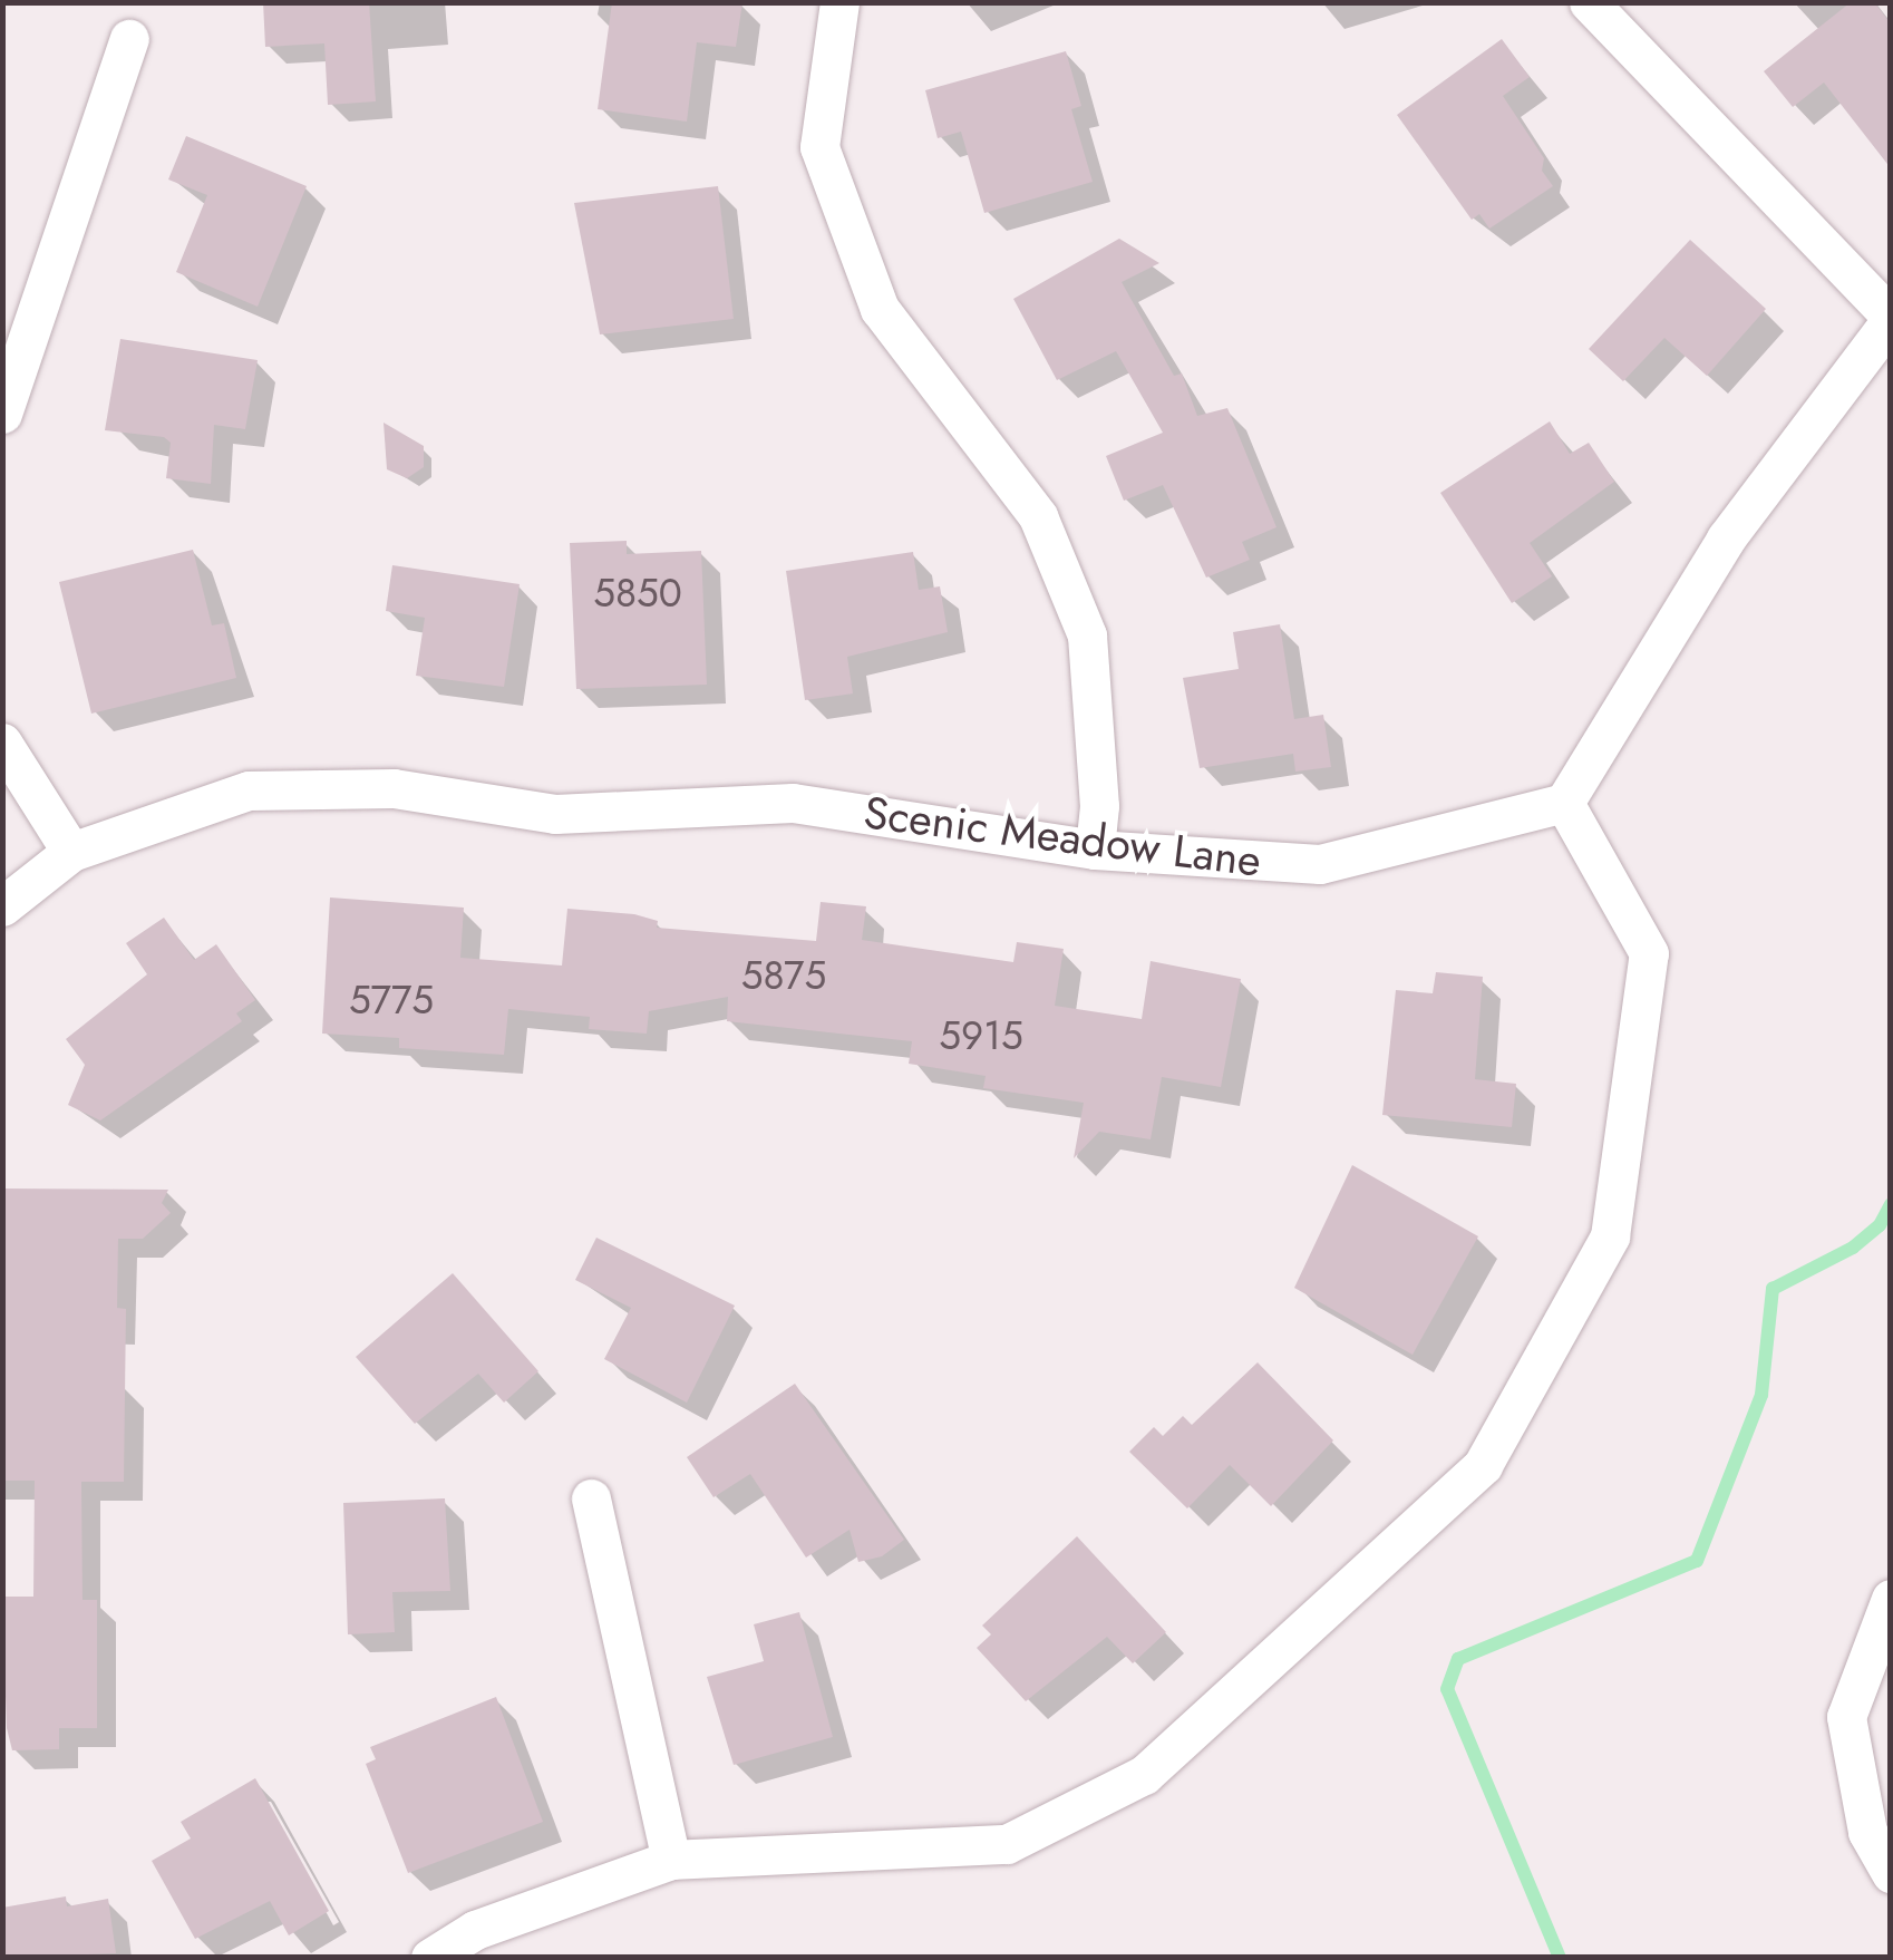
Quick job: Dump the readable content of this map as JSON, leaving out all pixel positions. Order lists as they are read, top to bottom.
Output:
{
  "streets": {
    "street": ["Scenic Meadow Lane"]
  },
  "house_numbers": [
    "5850",
    "5875",
    "5775",
    "5915"
  ]
}
